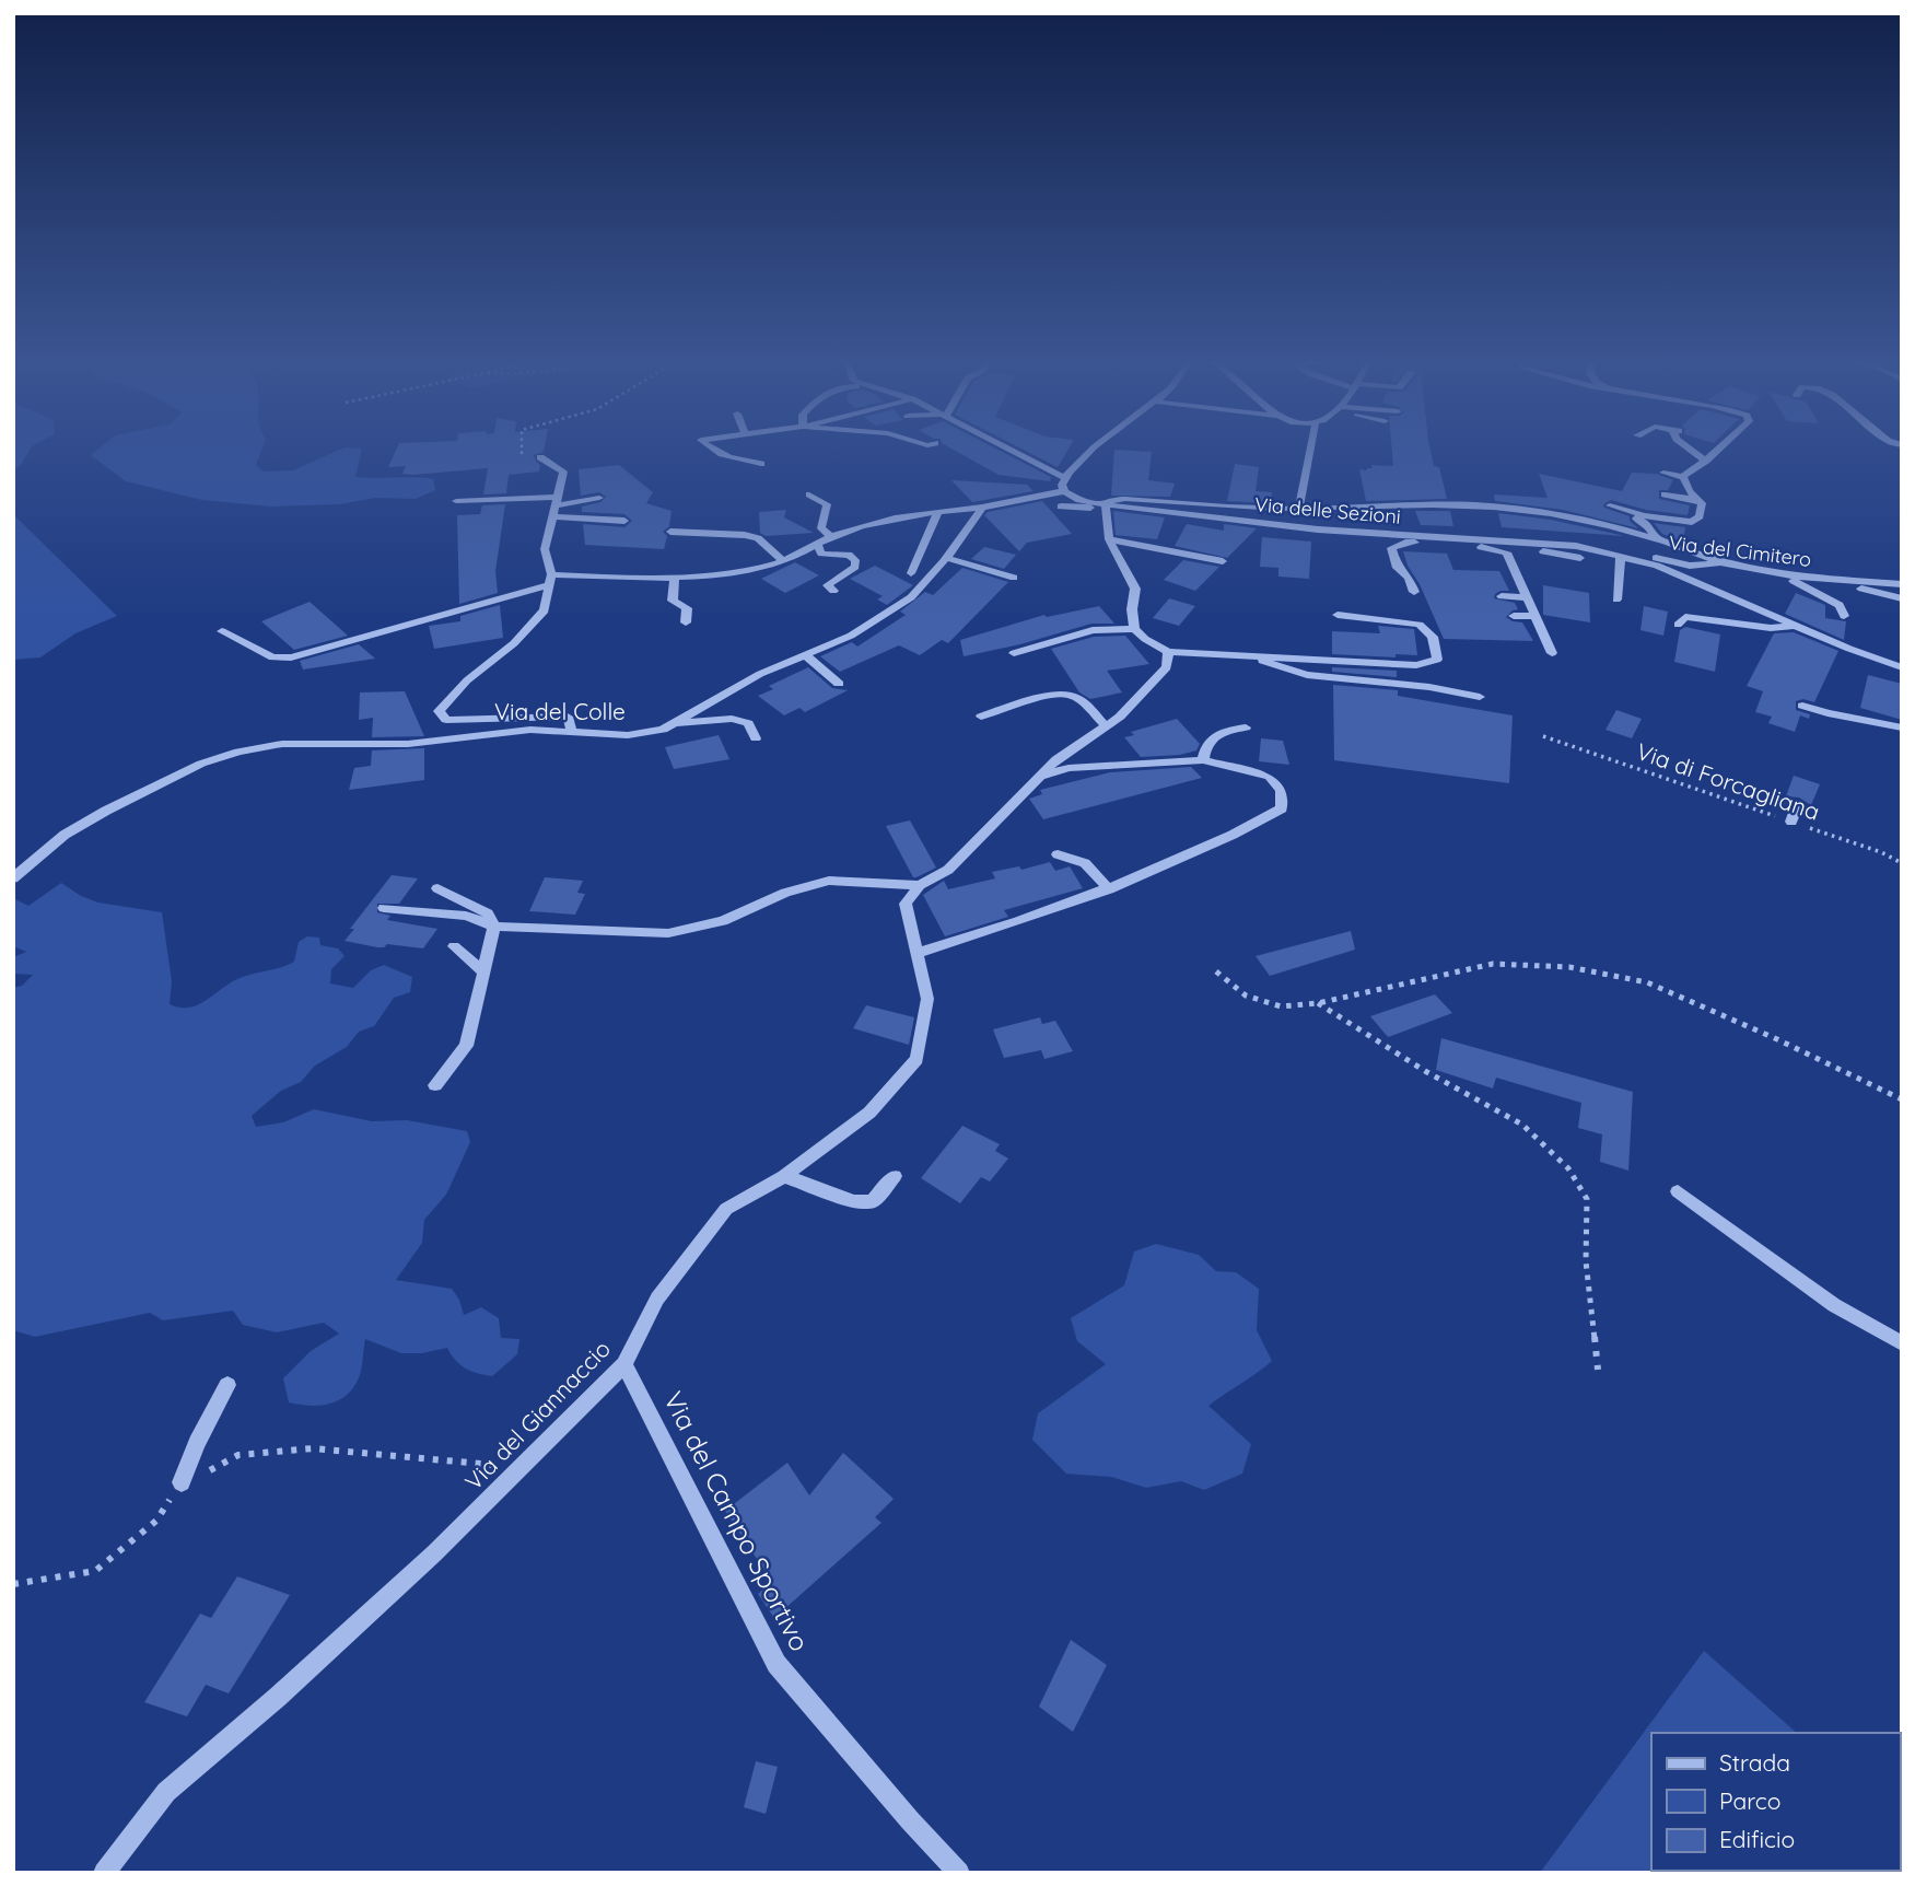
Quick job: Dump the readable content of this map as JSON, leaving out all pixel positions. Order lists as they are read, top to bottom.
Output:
{
  "streets": {
    "street": [
      "Via delle Sezioni",
      "Via del Cimitero",
      "Via del Colle",
      "Via del Giannaccio",
      "Via del Campo Sportivo"
    ],
    "path": ["Via di Forcagliana"]
  },
  "crossings": [
    ["Via delle Sezioni", "Via del Cimitero"],
    ["Via del Giannaccio", "Via del Campo Sportivo"]
  ],
  "legend": ["Strada", "Parco", "Edificio"]
}
